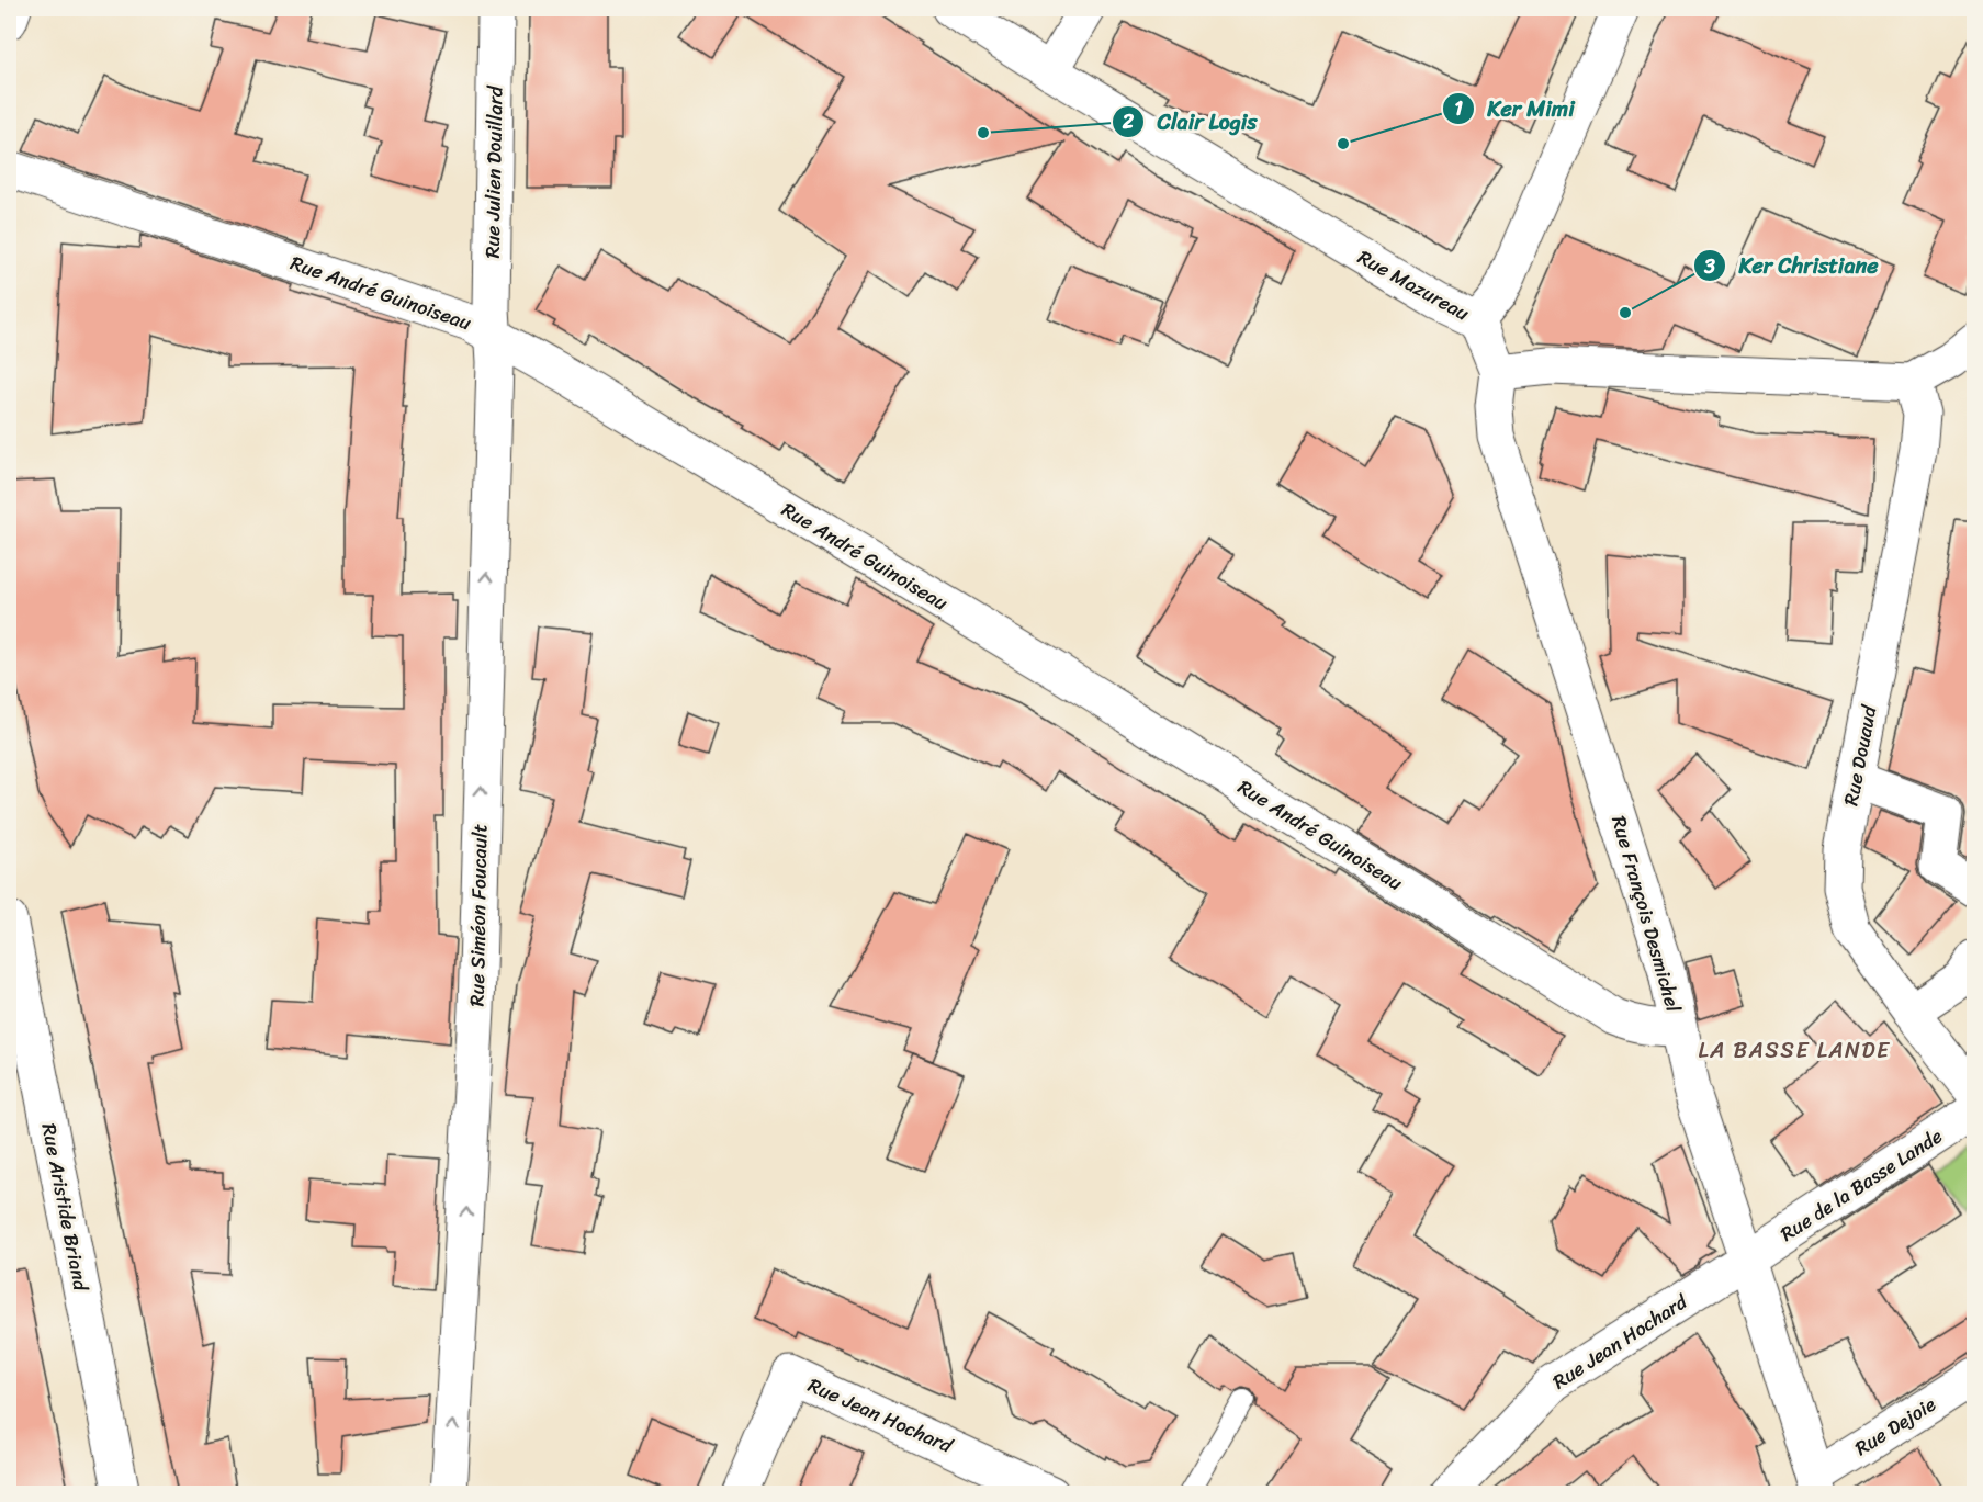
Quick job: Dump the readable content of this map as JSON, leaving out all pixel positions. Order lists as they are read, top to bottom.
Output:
{
  "streets": {
    "street": [
      "Rue Julien Douillard",
      "Rue Mazureau",
      "Rue André Guinoiseau",
      "Rue Douaud",
      "Rue François Desmichel",
      "Rue Siméon Foucault",
      "Rue de la Basse Lande",
      "Rue Aristide Briand",
      "Rue Jean Hochard",
      "Rue Dejoie"
    ]
  },
  "crossings": [
    ["Rue Julien Douillard", "Rue André Guinoiseau"],
    ["Rue Julien Douillard", "Rue Siméon Foucault"],
    ["Rue Mazureau", "Rue François Desmichel"],
    ["Rue André Guinoiseau", "Rue François Desmichel"],
    ["Rue André Guinoiseau", "Rue Siméon Foucault"],
    ["Rue François Desmichel", "Rue de la Basse Lande"],
    ["Rue François Desmichel", "Rue Jean Hochard"],
    ["Rue François Desmichel", "Rue Dejoie"],
    ["Rue de la Basse Lande", "Rue Jean Hochard"]
  ],
  "one_way": ["Rue Siméon Foucault"],
  "districts": ["LA BASSE LANDE"],
  "places": ["Clair Logis", "Ker Mimi", "Ker Christiane"]
}
